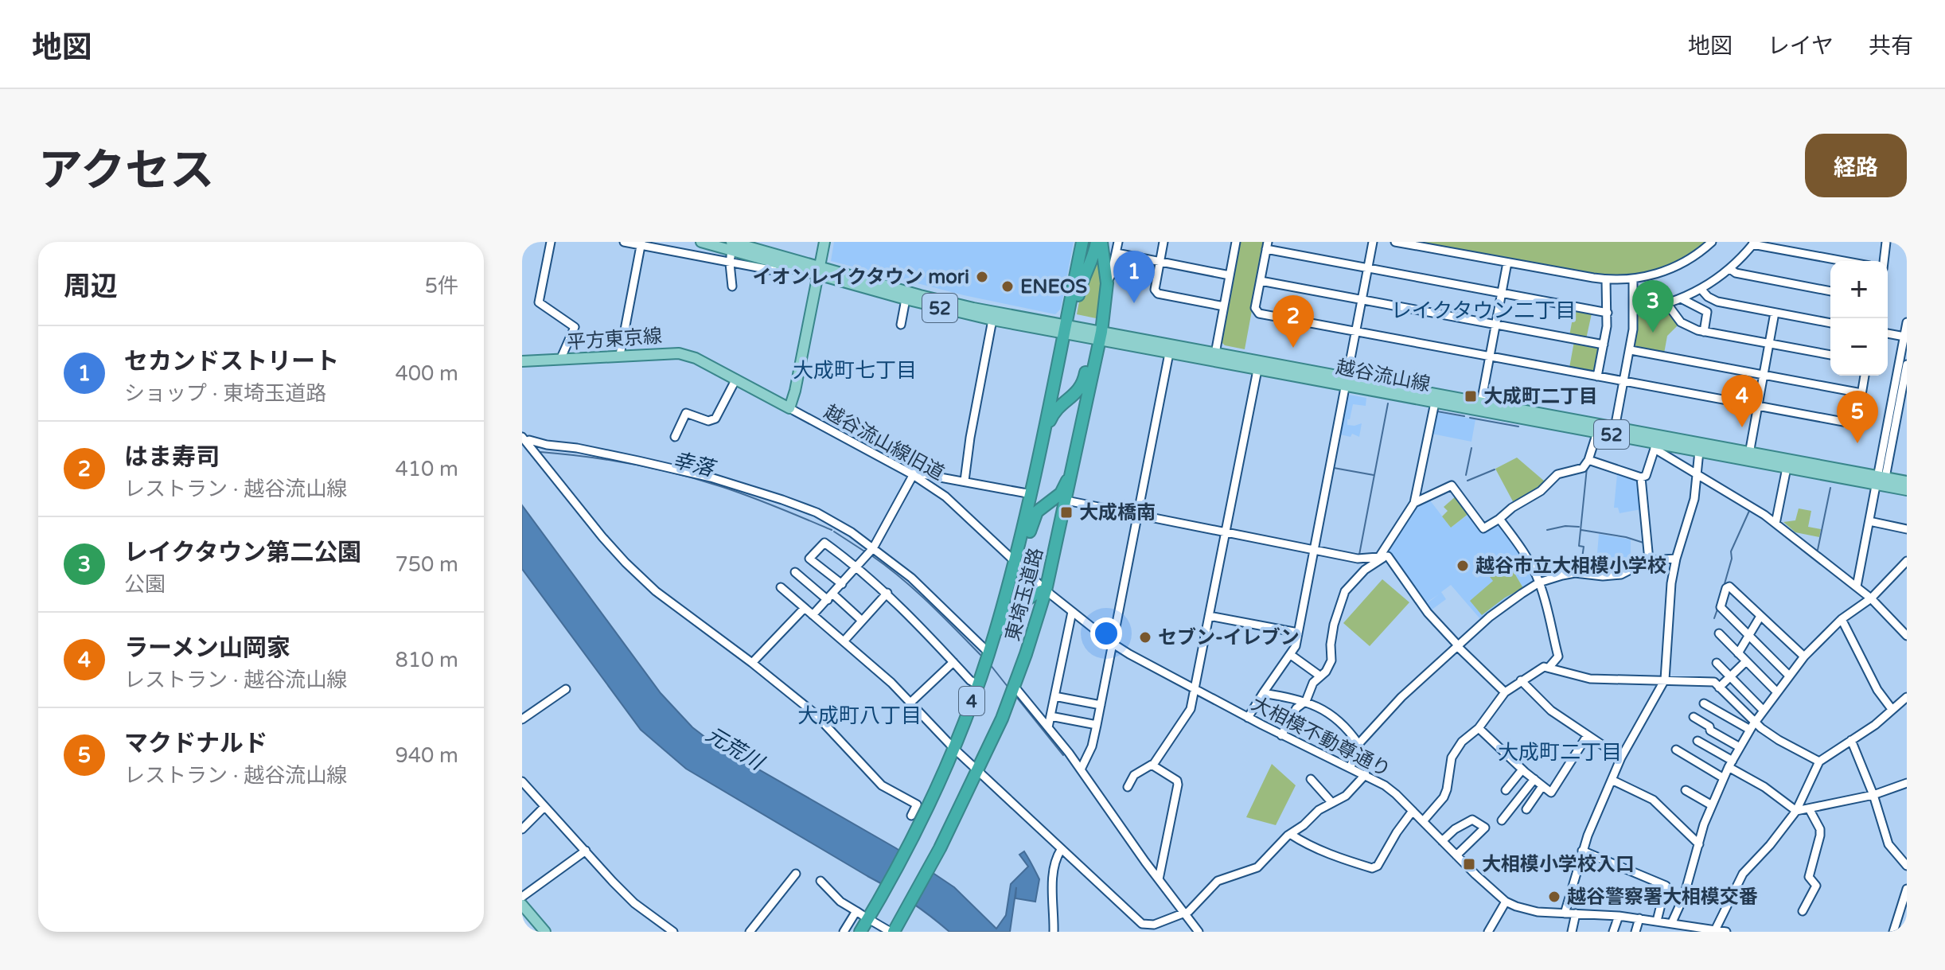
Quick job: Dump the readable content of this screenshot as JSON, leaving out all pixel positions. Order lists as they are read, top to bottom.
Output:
{
  "streets": {
    "highway": ["東埼玉道路", "4"],
    "main road": ["52", "平方東京線", "越谷流山線"],
    "street": ["越谷流山線旧道", "大相模不動尊通り"]
  },
  "crossings": [
    ["平方東京線", "越谷流山線旧道"],
    ["越谷流山線", "東埼玉道路"],
    ["越谷流山線", "4"],
    ["越谷流山線旧道", "東埼玉道路"],
    ["越谷流山線旧道", "4"],
    ["越谷流山線旧道", "大相模不動尊通り"],
    ["東埼玉道路", "4"],
    ["東埼玉道路", "大相模不動尊通り"],
    ["4", "大相模不動尊通り"]
  ],
  "districts": [
    "レイクタウン二丁目",
    "大成町七丁目",
    "大成町八丁目",
    "大成町二丁目"
  ],
  "water": ["幸落", "元荒川"],
  "places": {
    "other": [
      "イオンレイクタウン mori",
      "ENEOS",
      "越谷市立大相模小学校",
      "セブン-イレブン",
      "越谷警察署大相模交番"
    ],
    "transit": ["大成町二丁目", "大成橋南", "大相模小学校入口"]
  },
  "page": {
    "header": "地図",
    "nav": ["地図", "レイヤ", "共有"],
    "title": "アクセス",
    "buttons": "経路",
    "heading": ["周辺", "5件"],
    "pins": [
      "1",
      "3",
      "2",
      "4",
      "5"
    ],
    "map_buttons": ["+", "−"],
    "list": [
      {
        "mark": "1",
        "name": "セカンドストリート",
        "note": "ショップ · 東埼玉道路",
        "value": "400 m"
      },
      {
        "mark": "2",
        "name": "はま寿司",
        "note": "レストラン · 越谷流山線",
        "value": "410 m"
      },
      {
        "mark": "3",
        "name": "レイクタウン第二公園",
        "note": "公園",
        "value": "750 m"
      },
      {
        "mark": "4",
        "name": "ラーメン山岡家",
        "note": "レストラン · 越谷流山線",
        "value": "810 m"
      },
      {
        "mark": "5",
        "name": "マクドナルド",
        "note": "レストラン · 越谷流山線",
        "value": "940 m"
      }
    ]
  }
}
